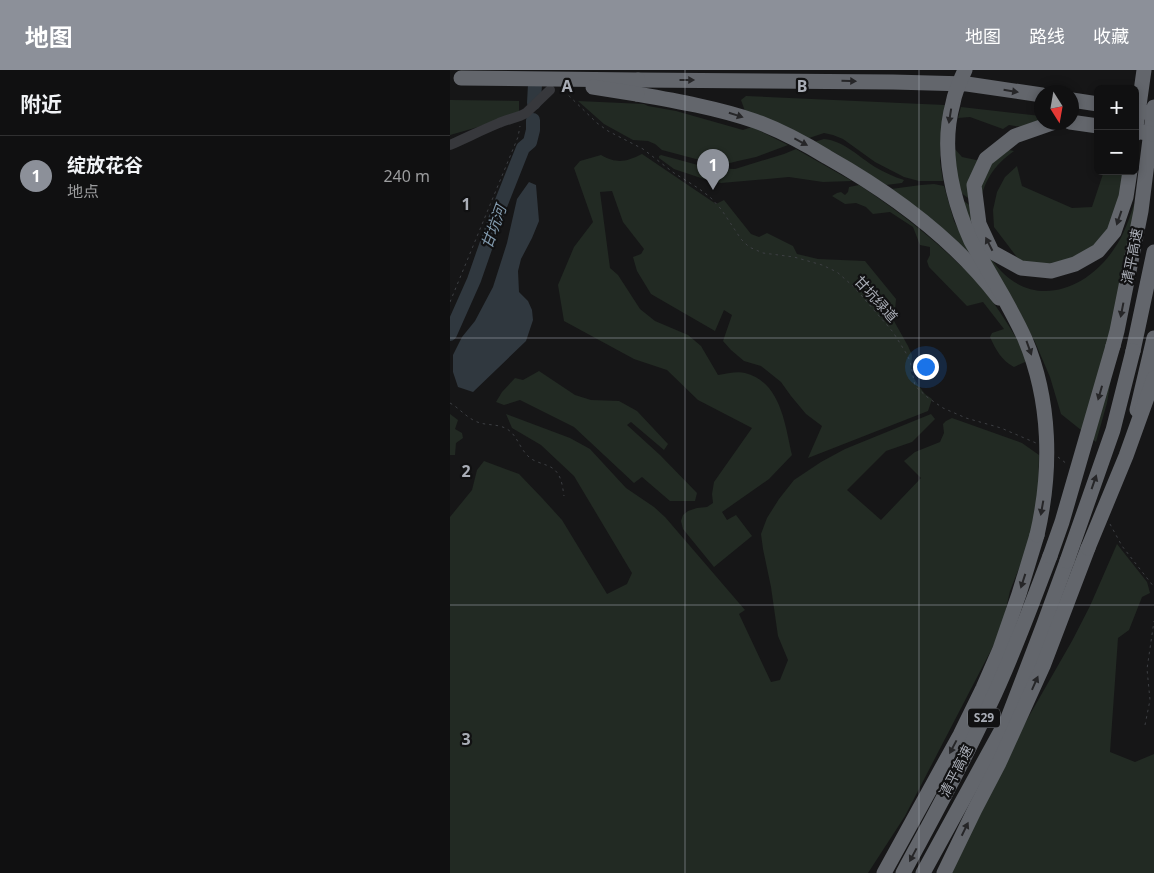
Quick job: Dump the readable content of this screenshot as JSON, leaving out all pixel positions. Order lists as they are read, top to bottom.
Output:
{
  "streets": {
    "highway": ["清平高速", "S29"],
    "path": ["甘坑绿道"]
  },
  "water": ["甘坑河"],
  "north": "bottom",
  "page": {
    "header": "地图",
    "nav": ["地图", "路线", "收藏"],
    "heading": "附近",
    "map_buttons": ["+", "−"],
    "list": [
      {
        "mark": "1",
        "name": "绽放花谷",
        "note": "地点",
        "value": "240 m"
      }
    ],
    "pins": "1"
  },
  "grid": {
    "columns": ["A", "B"],
    "rows": ["1", "2", "3"]
  }
}
